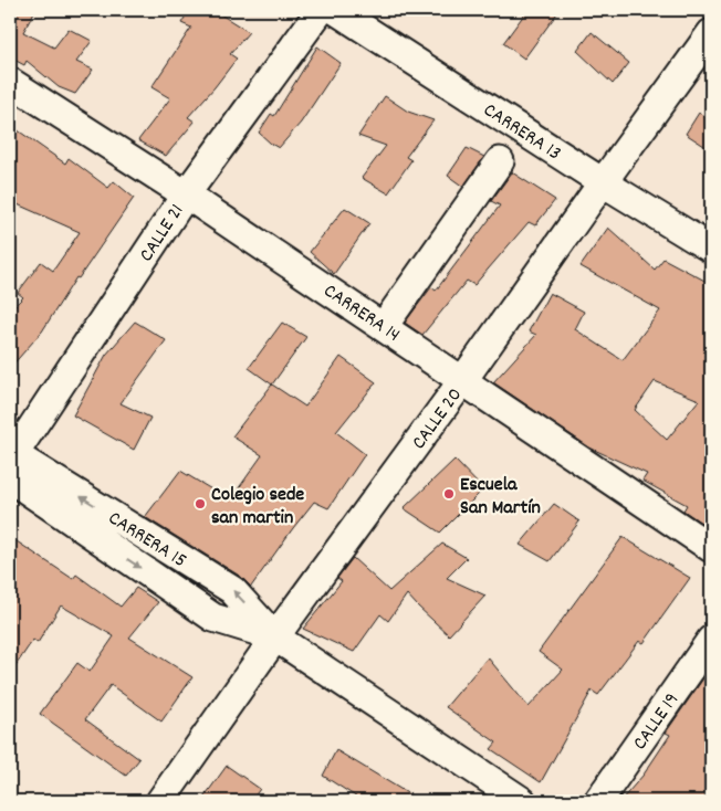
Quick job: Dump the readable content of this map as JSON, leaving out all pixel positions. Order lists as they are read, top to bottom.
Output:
{
  "streets": {
    "street": [
      "CARRERA 13",
      "CALLE 21",
      "CARRERA 14",
      "CALLE 20",
      "CARRERA 15",
      "CALLE 19"
    ]
  },
  "crossings": [
    ["CARRERA 13", "CALLE 20"],
    ["CALLE 21", "CARRERA 14"],
    ["CALLE 21", "CARRERA 15"],
    ["CARRERA 14", "CALLE 20"],
    ["CALLE 20", "CARRERA 15"]
  ],
  "places": ["Escuela San Martín", "Colegio sede san martin"]
}
